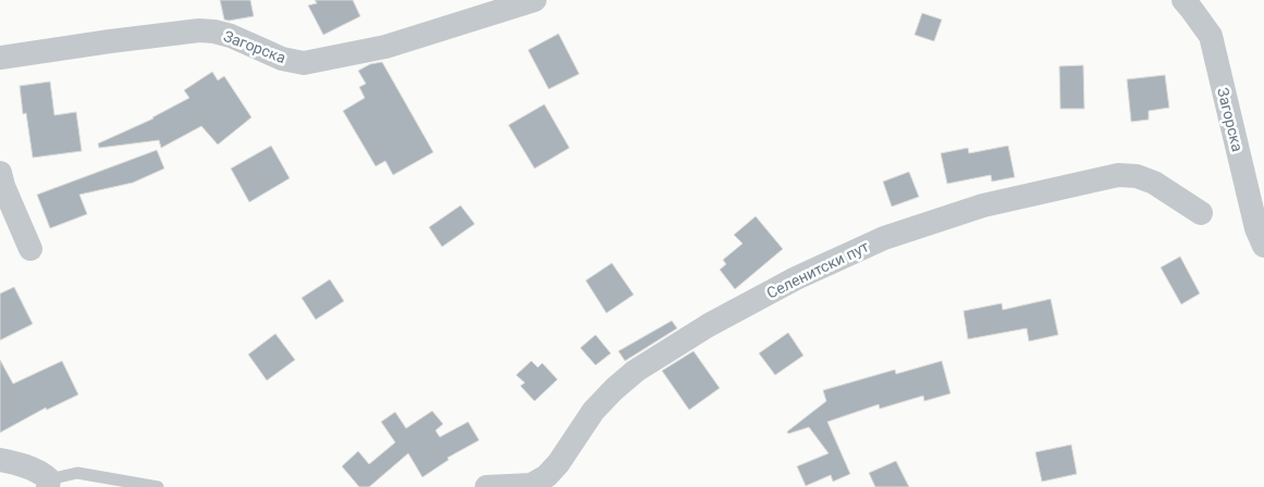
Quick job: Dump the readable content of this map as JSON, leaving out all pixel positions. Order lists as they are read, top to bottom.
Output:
{
  "streets": {
    "street": ["Загорска", "Селенитски пут"]
  }
}
